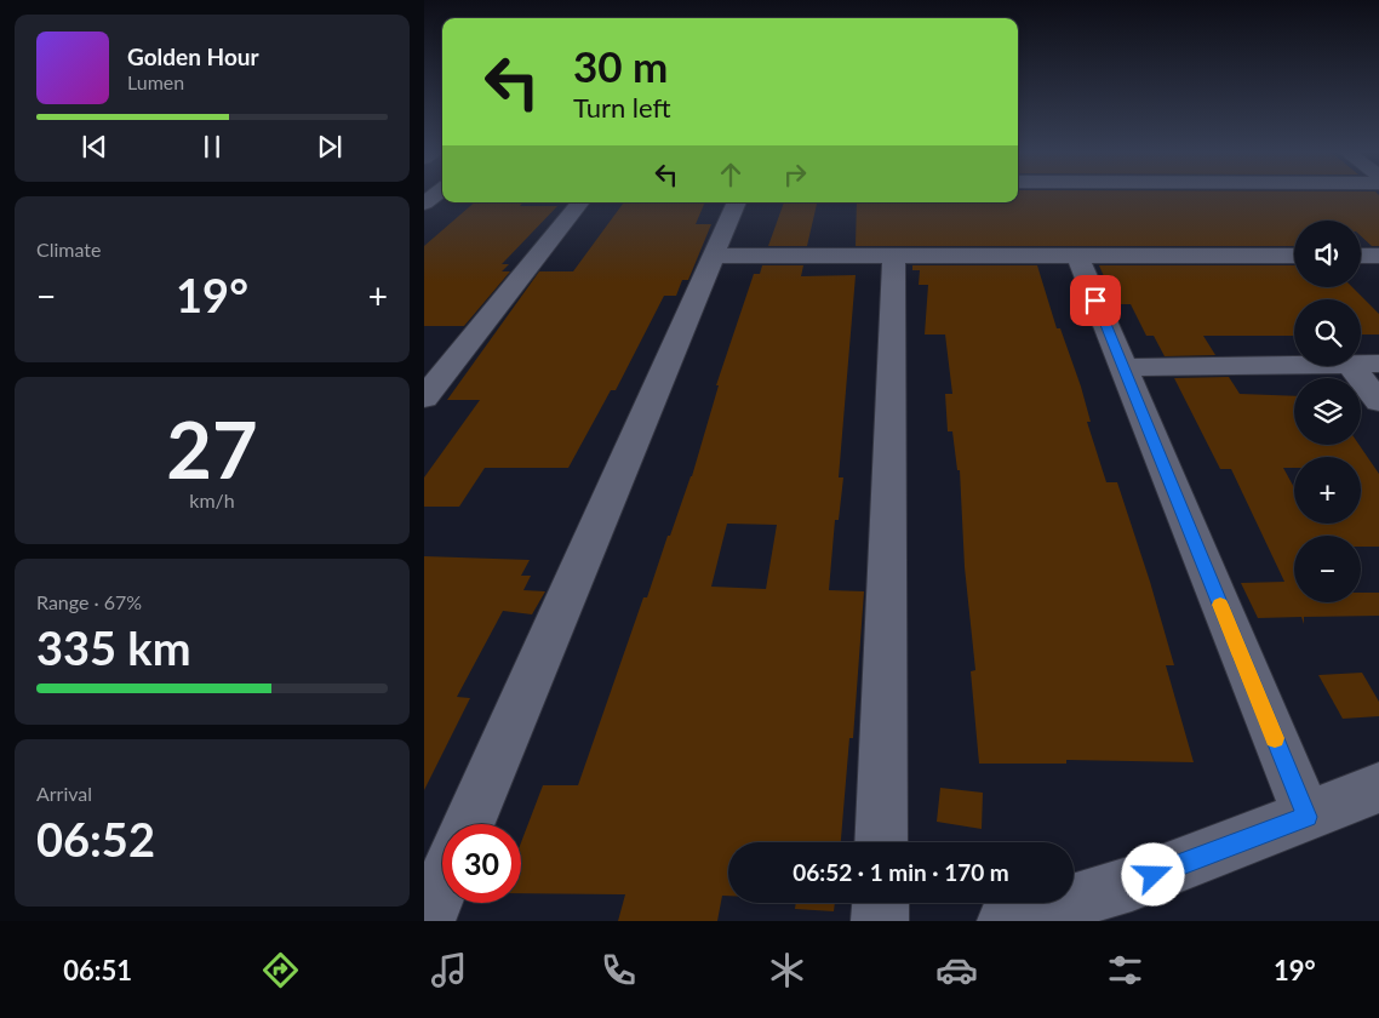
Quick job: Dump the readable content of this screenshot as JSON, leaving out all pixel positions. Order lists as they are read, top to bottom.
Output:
{
  "page": {
    "turn": ["30 m", "Turn left"],
    "song": ["Golden Hour", "Lumen"],
    "tile": [
      "Climate",
      ["27", "km/h"],
      ["Range · 67%", "335 km"],
      ["Arrival", "06:52"]
    ],
    "map_buttons": ["+", "−"],
    "heat": ["−", "19°", "+"],
    "limit": "30",
    "trip": "06:52 · 1 min · 170 m",
    "tabs": ["06:51", "19°"]
  }
}
